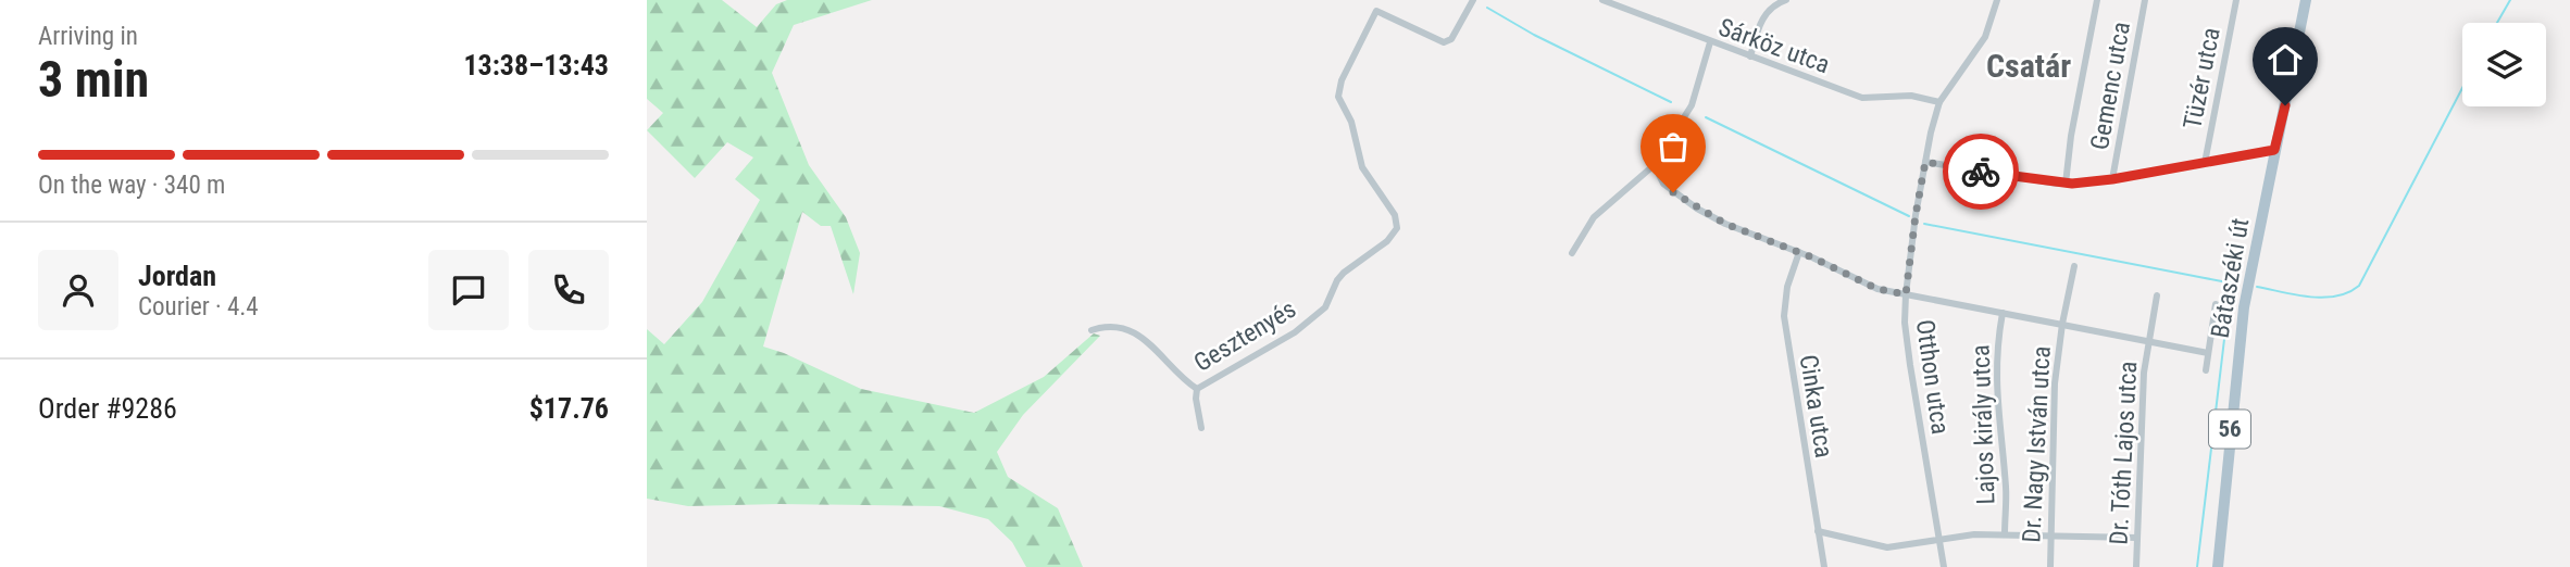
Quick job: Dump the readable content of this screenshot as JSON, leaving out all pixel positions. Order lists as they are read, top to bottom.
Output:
{
  "streets": {
    "main road": ["Bátaszéki út", "56"],
    "street": [
      "Sárköz utca",
      "Tüzér utca",
      "Gemenc utca",
      "Gesztenyés",
      "Otthon utca",
      "Cinka utca",
      "Lajos király utca",
      "Dr. Nagy István utca",
      "Dr. Tóth Lajos utca"
    ]
  },
  "crossings": [
    ["Sárköz utca", "Otthon utca"]
  ],
  "districts": ["Csatár"],
  "page": {
    "heading": ["3 min", "Arriving in", "13:38–13:43"],
    "panel": [
      "Jordan",
      "Courier · 4.4",
      "Order #9286",
      "$17.76"
    ],
    "bar": "On the way · 340 m"
  }
}
